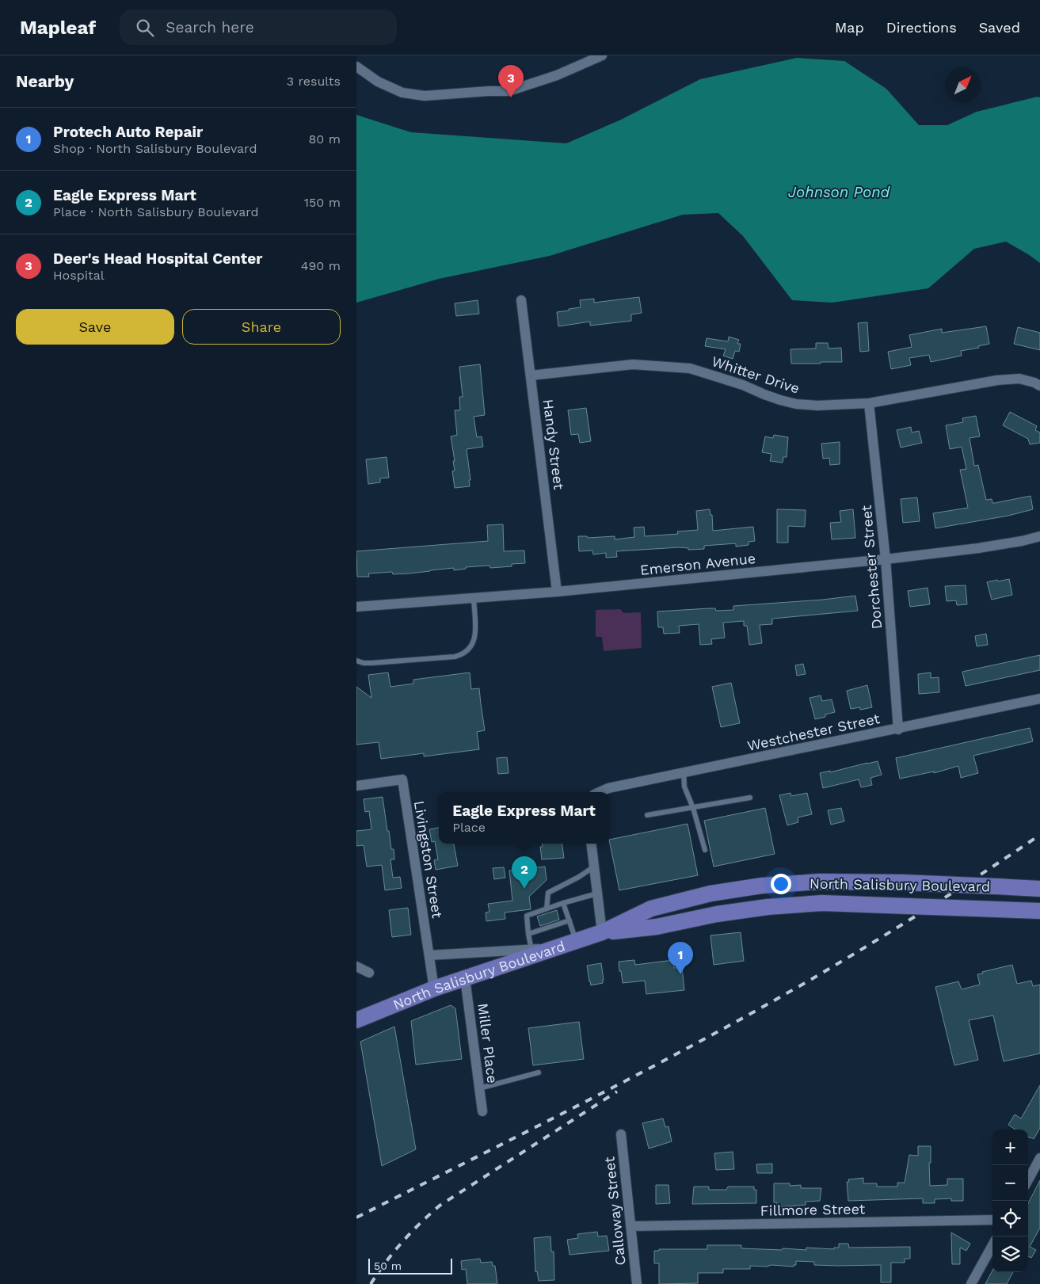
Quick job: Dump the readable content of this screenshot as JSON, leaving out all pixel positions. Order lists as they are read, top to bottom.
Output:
{
  "streets": {
    "main road": ["North Salisbury Boulevard"],
    "street": [
      "Whitter Drive",
      "Handy Street",
      "Emerson Avenue",
      "Dorchester Street",
      "Westchester Street",
      "Livingston Street",
      "Miller Place",
      "Fillmore Street",
      "Calloway Street"
    ]
  },
  "crossings": [
    ["Whitter Drive", "Handy Street"],
    ["Whitter Drive", "Dorchester Street"],
    ["Handy Street", "Emerson Avenue"],
    ["Emerson Avenue", "Dorchester Street"],
    ["Dorchester Street", "Westchester Street"],
    ["Livingston Street", "North Salisbury Boulevard"],
    ["North Salisbury Boulevard", "Miller Place"],
    ["Fillmore Street", "Calloway Street"]
  ],
  "water": ["Johnson Pond"],
  "scale_bar": "50 m",
  "north": "top right",
  "page": {
    "header": "Mapleaf",
    "search": "Search here",
    "nav": ["Map", "Directions", "Saved"],
    "heading": ["Nearby", "3 results"],
    "pins": ["3", "2", "1"],
    "list": [
      {
        "mark": "1",
        "name": "Protech Auto Repair",
        "note": "Shop · North Salisbury Boulevard",
        "value": "80 m"
      },
      {
        "mark": "2",
        "name": "Eagle Express Mart",
        "note": "Place · North Salisbury Boulevard",
        "value": "150 m"
      },
      {
        "mark": "3",
        "name": "Deer's Head Hospital Center",
        "note": "Hospital",
        "value": "490 m"
      }
    ],
    "buttons": ["Save", "Share"],
    "popup": ["Eagle Express Mart", "Place"],
    "map_buttons": ["+", "−"],
    "scale": "50 m"
  }
}
